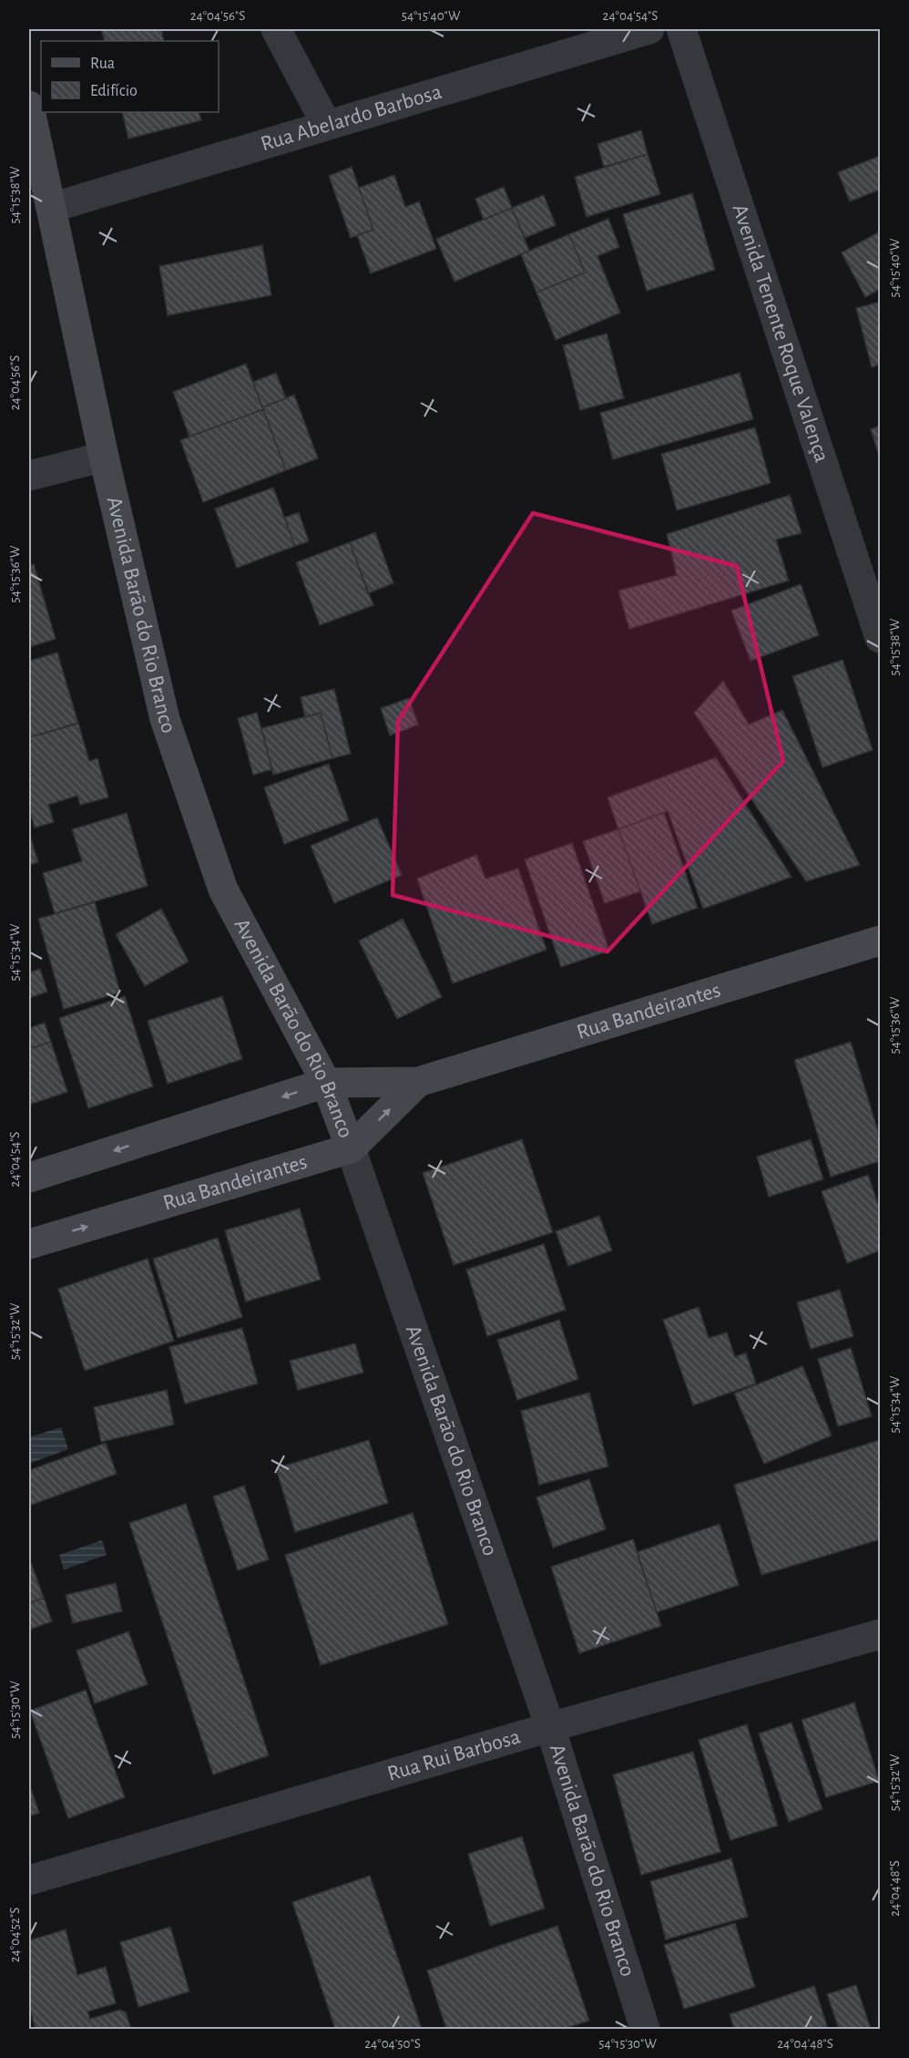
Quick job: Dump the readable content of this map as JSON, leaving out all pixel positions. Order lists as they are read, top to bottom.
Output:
{
  "streets": {
    "street": [
      "Rua Abelardo Barbosa",
      "Avenida Tenente Roque Valença",
      "Avenida Barão do Rio Branco",
      "Rua Bandeirantes",
      "Rua Rui Barbosa"
    ]
  },
  "crossings": [
    ["Rua Abelardo Barbosa", "Avenida Barão do Rio Branco"],
    ["Avenida Barão do Rio Branco", "Rua Bandeirantes"],
    ["Avenida Barão do Rio Branco", "Rua Rui Barbosa"]
  ],
  "legend": ["Rua", "Edifício"],
  "coordinates": [
    "24°04'56\"S",
    "54°15'40\"W",
    "24°04'54\"S",
    "54°15'38\"W",
    "54°15'36\"W",
    "54°15'34\"W",
    "54°15'32\"W",
    "54°15'30\"W",
    "24°04'48\"S",
    "24°04'52\"S",
    "24°04'50\"S"
  ]
}
